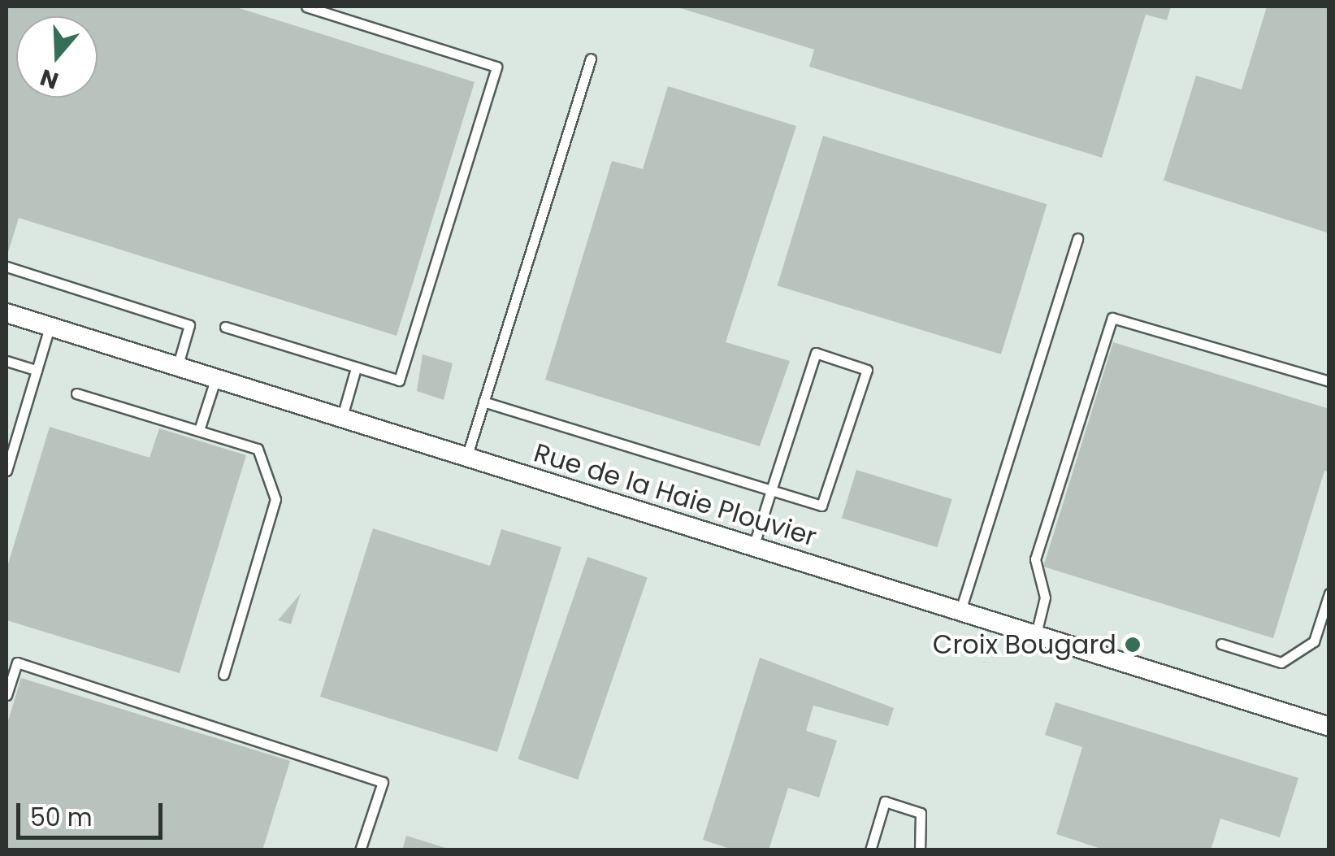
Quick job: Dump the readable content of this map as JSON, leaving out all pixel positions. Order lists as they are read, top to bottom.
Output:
{
  "streets": {
    "street": ["Rue de la Haie Plouvier"]
  },
  "places": ["Croix Bougard"],
  "scale_bar": "50 m",
  "north": "bottom"
}
